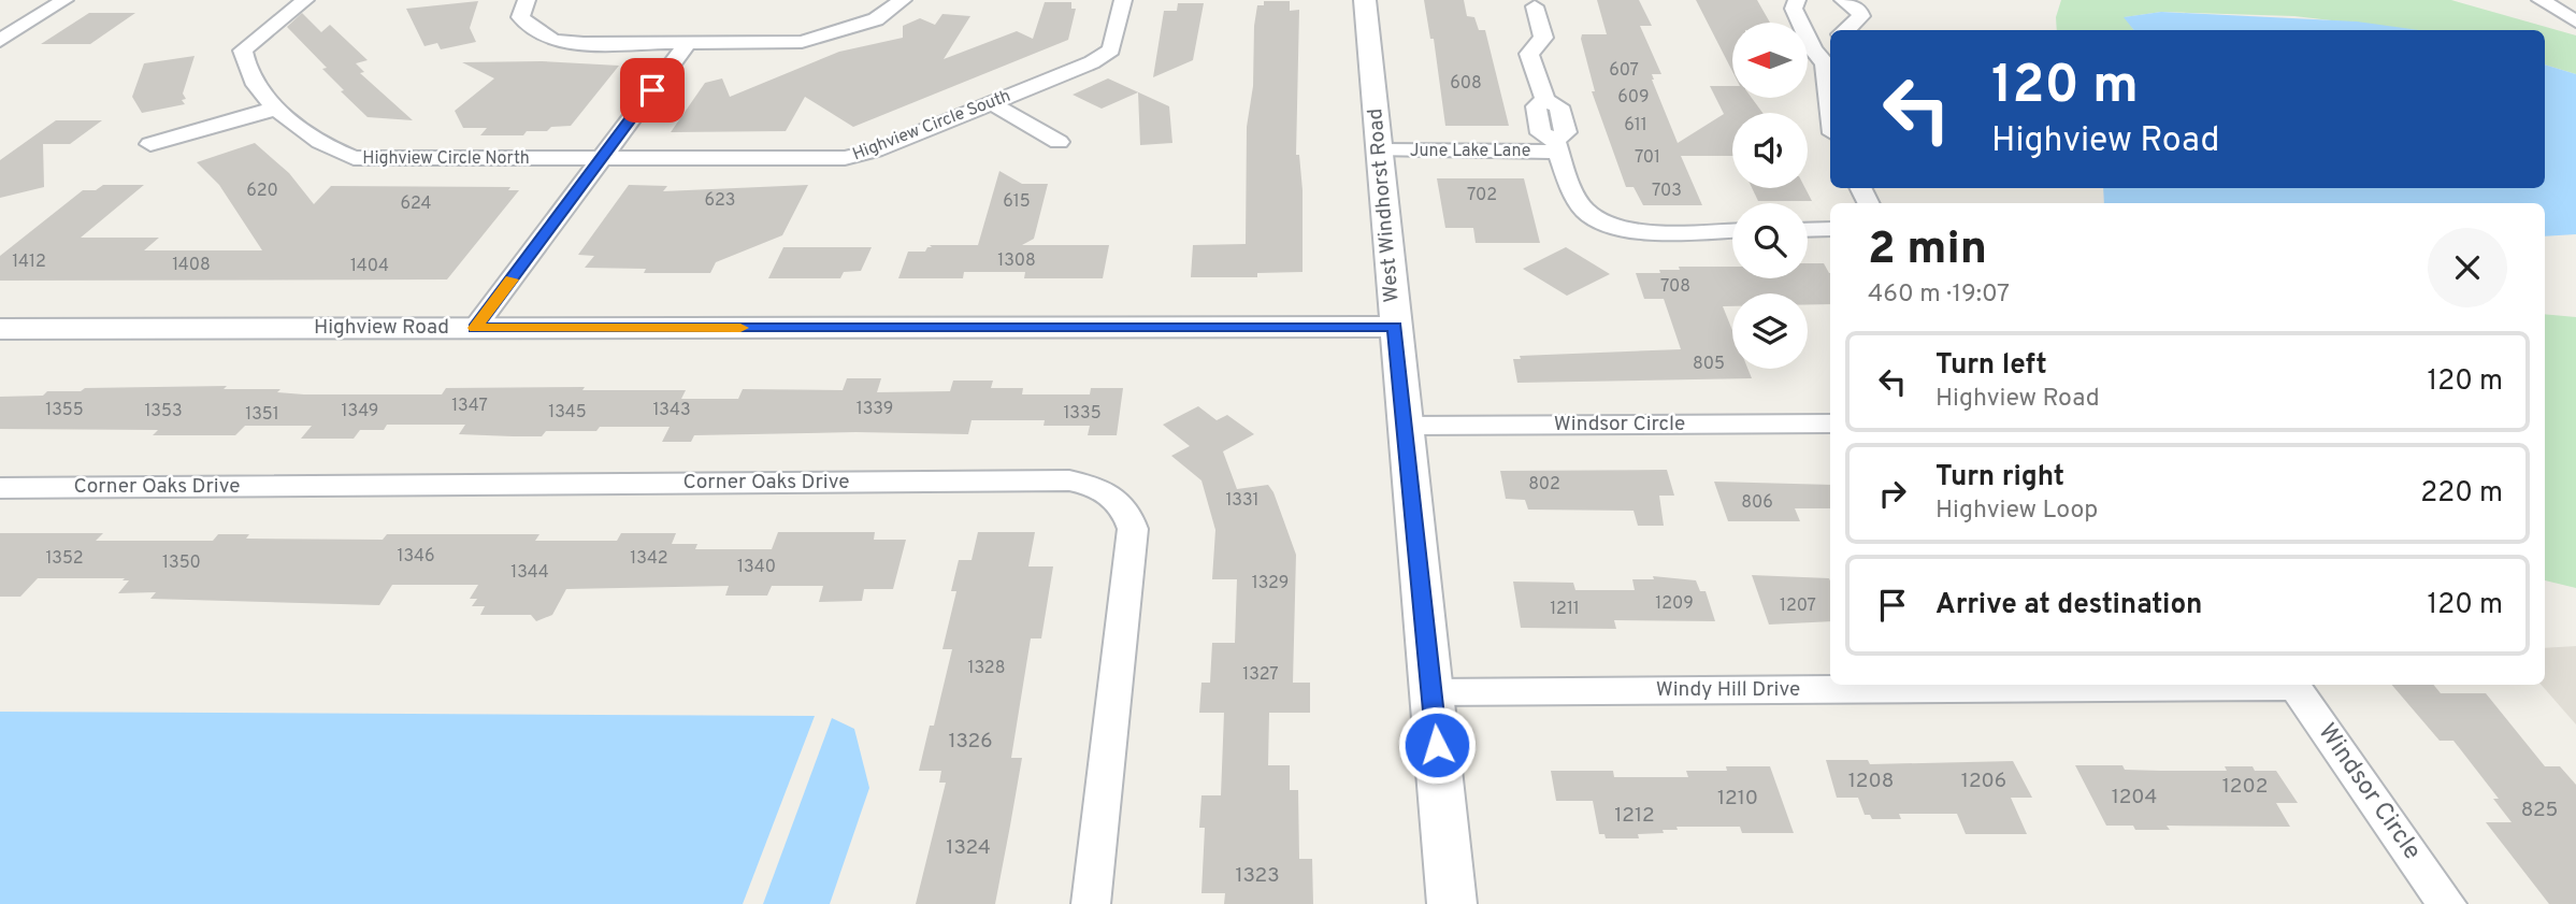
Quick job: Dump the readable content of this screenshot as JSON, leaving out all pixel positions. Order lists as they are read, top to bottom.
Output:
{
  "streets": {
    "street": [
      "Highview Circle South",
      "June Lake Lane",
      "Highview Circle North",
      "West Windhorst Road",
      "Highview Road",
      "Windsor Circle",
      "Corner Oaks Drive",
      "Windy Hill Drive"
    ]
  },
  "crossings": [
    ["Highview Circle South", "Highview Circle North"],
    ["June Lake Lane", "West Windhorst Road"],
    ["West Windhorst Road", "Highview Road"],
    ["West Windhorst Road", "Windsor Circle"],
    ["West Windhorst Road", "Windy Hill Drive"]
  ],
  "house_numbers": [
    "607",
    "608",
    "609",
    "611",
    "701",
    "620",
    "703",
    "702",
    "623",
    "615",
    "624",
    "1308",
    "1412",
    "1408",
    "1404",
    "708",
    "805",
    "1347",
    "1339",
    "1355",
    "1343",
    "1353",
    "1349",
    "1345",
    "1335",
    "1351",
    "802",
    "1331",
    "806",
    "1346",
    "1352",
    "1342",
    "1350",
    "1340",
    "1344",
    "1329",
    "1209",
    "1207",
    "1211",
    "1328",
    "1327",
    "1326",
    "1208",
    "1206",
    "1202",
    "1204",
    "1210",
    "825",
    "1212",
    "1324",
    "1323"
  ],
  "north": "left",
  "page": {
    "turn": ["120 m", "Highview Road"],
    "heading": ["2 min", "460 m · 19:07"],
    "list": [
      {
        "name": "Turn left",
        "note": "Highview Road",
        "value": "120 m"
      },
      {
        "name": "Turn right",
        "note": "Highview Loop",
        "value": "220 m"
      },
      {
        "name": "Arrive at destination",
        "value": "120 m"
      }
    ]
  }
}
